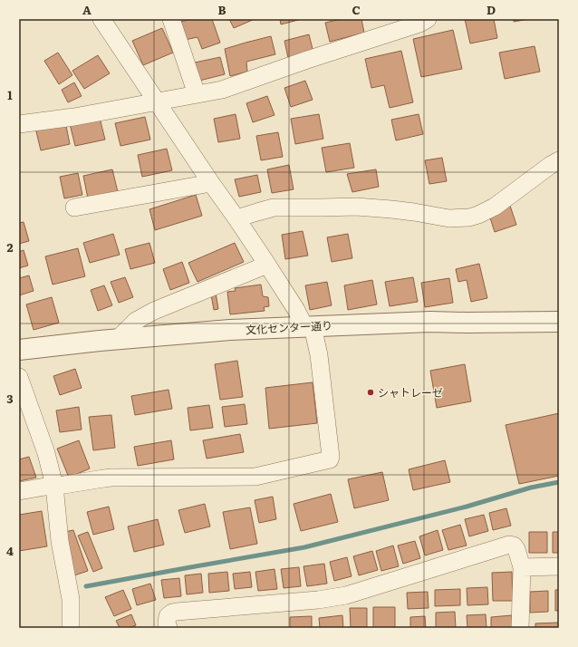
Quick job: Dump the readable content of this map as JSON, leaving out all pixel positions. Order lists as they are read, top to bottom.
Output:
{
  "streets": {
    "street": ["文化センター通り"]
  },
  "places": ["シャトレーゼ"],
  "grid": {
    "columns": [
      "A",
      "B",
      "C",
      "D"
    ],
    "rows": [
      "1",
      "2",
      "3",
      "4"
    ]
  }
}
